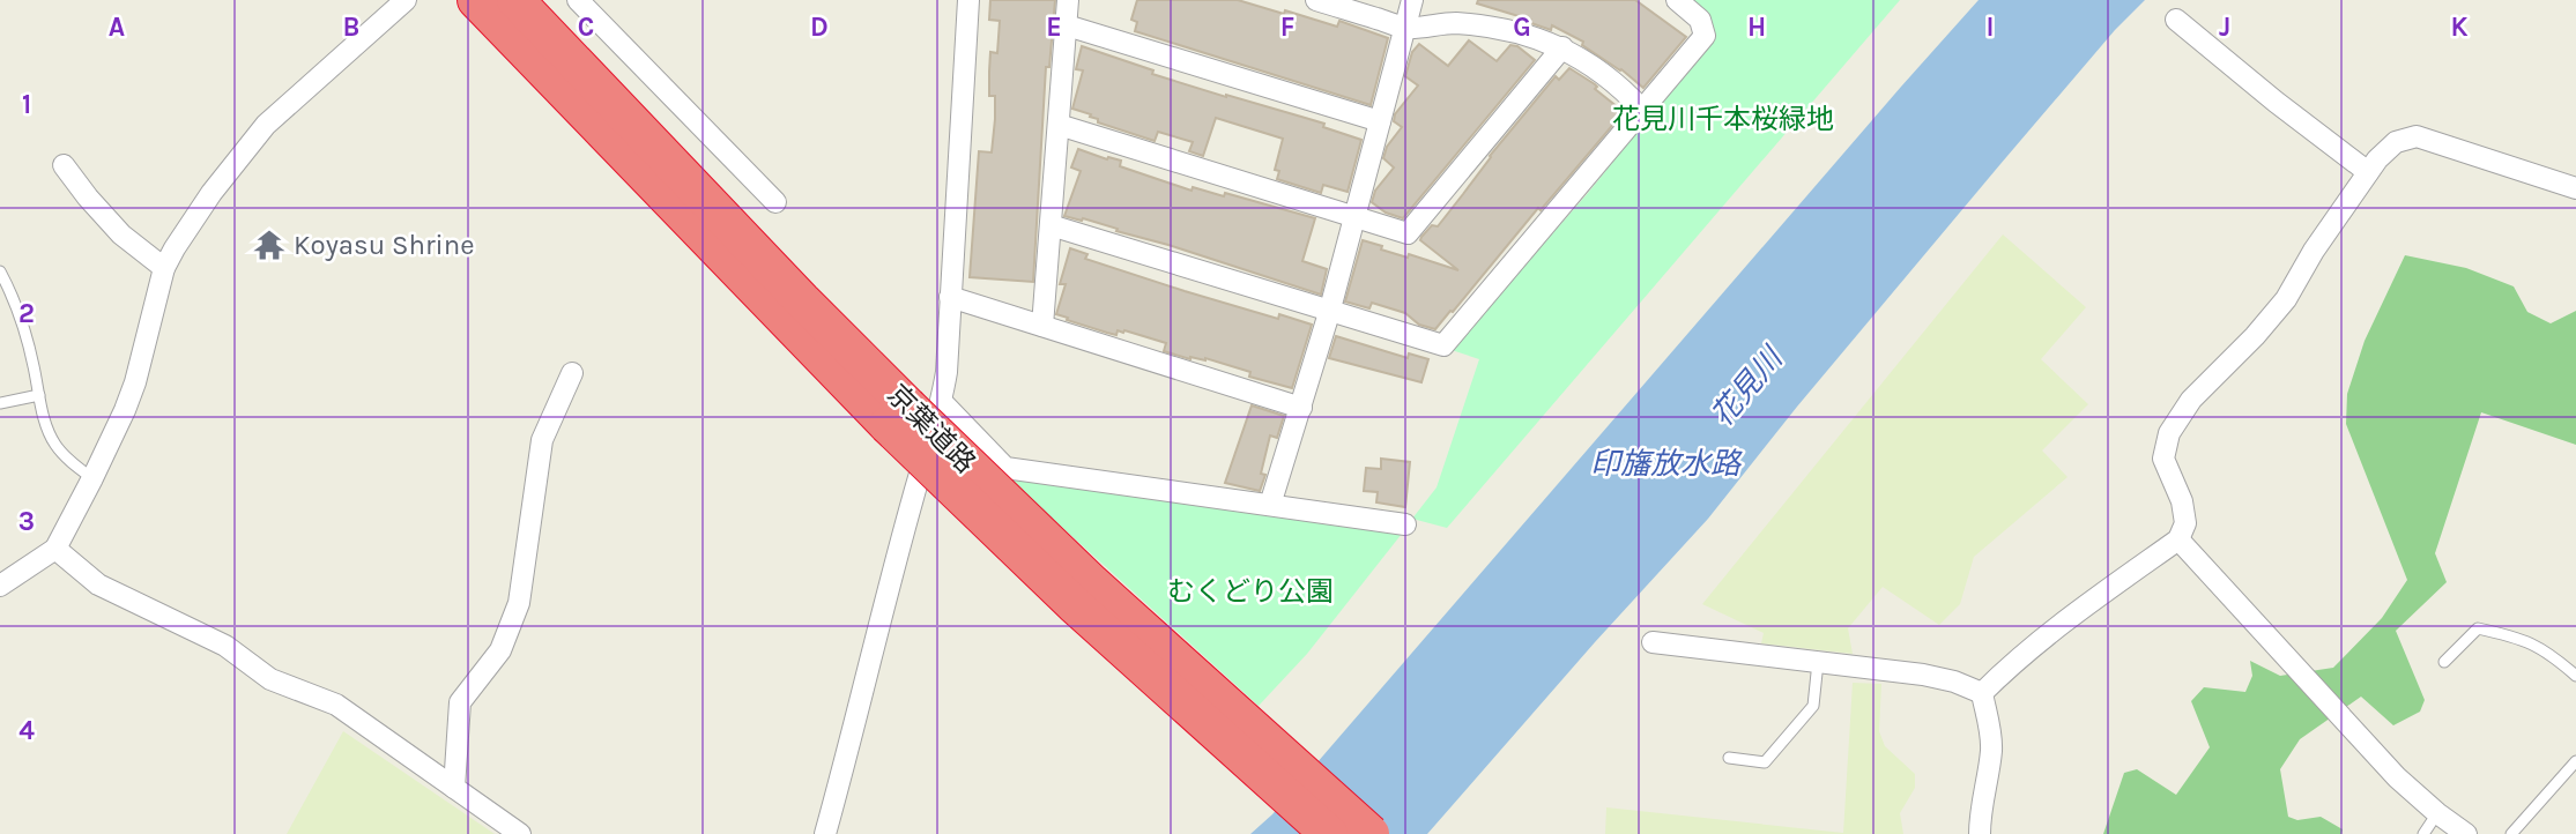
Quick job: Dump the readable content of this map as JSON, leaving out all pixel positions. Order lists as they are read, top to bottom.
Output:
{
  "streets": {
    "highway": ["京葉道路"]
  },
  "water": ["花見川", "印旛放水路"],
  "parks": ["花見川千本桜緑地", "むくどり公園"],
  "places": {
    "temple": ["Koyasu Shrine"]
  },
  "grid": {
    "columns": [
      "A",
      "B",
      "C",
      "D",
      "E",
      "F",
      "G",
      "H",
      "I",
      "J",
      "K"
    ],
    "rows": [
      "1",
      "2",
      "3",
      "4"
    ]
  }
}
